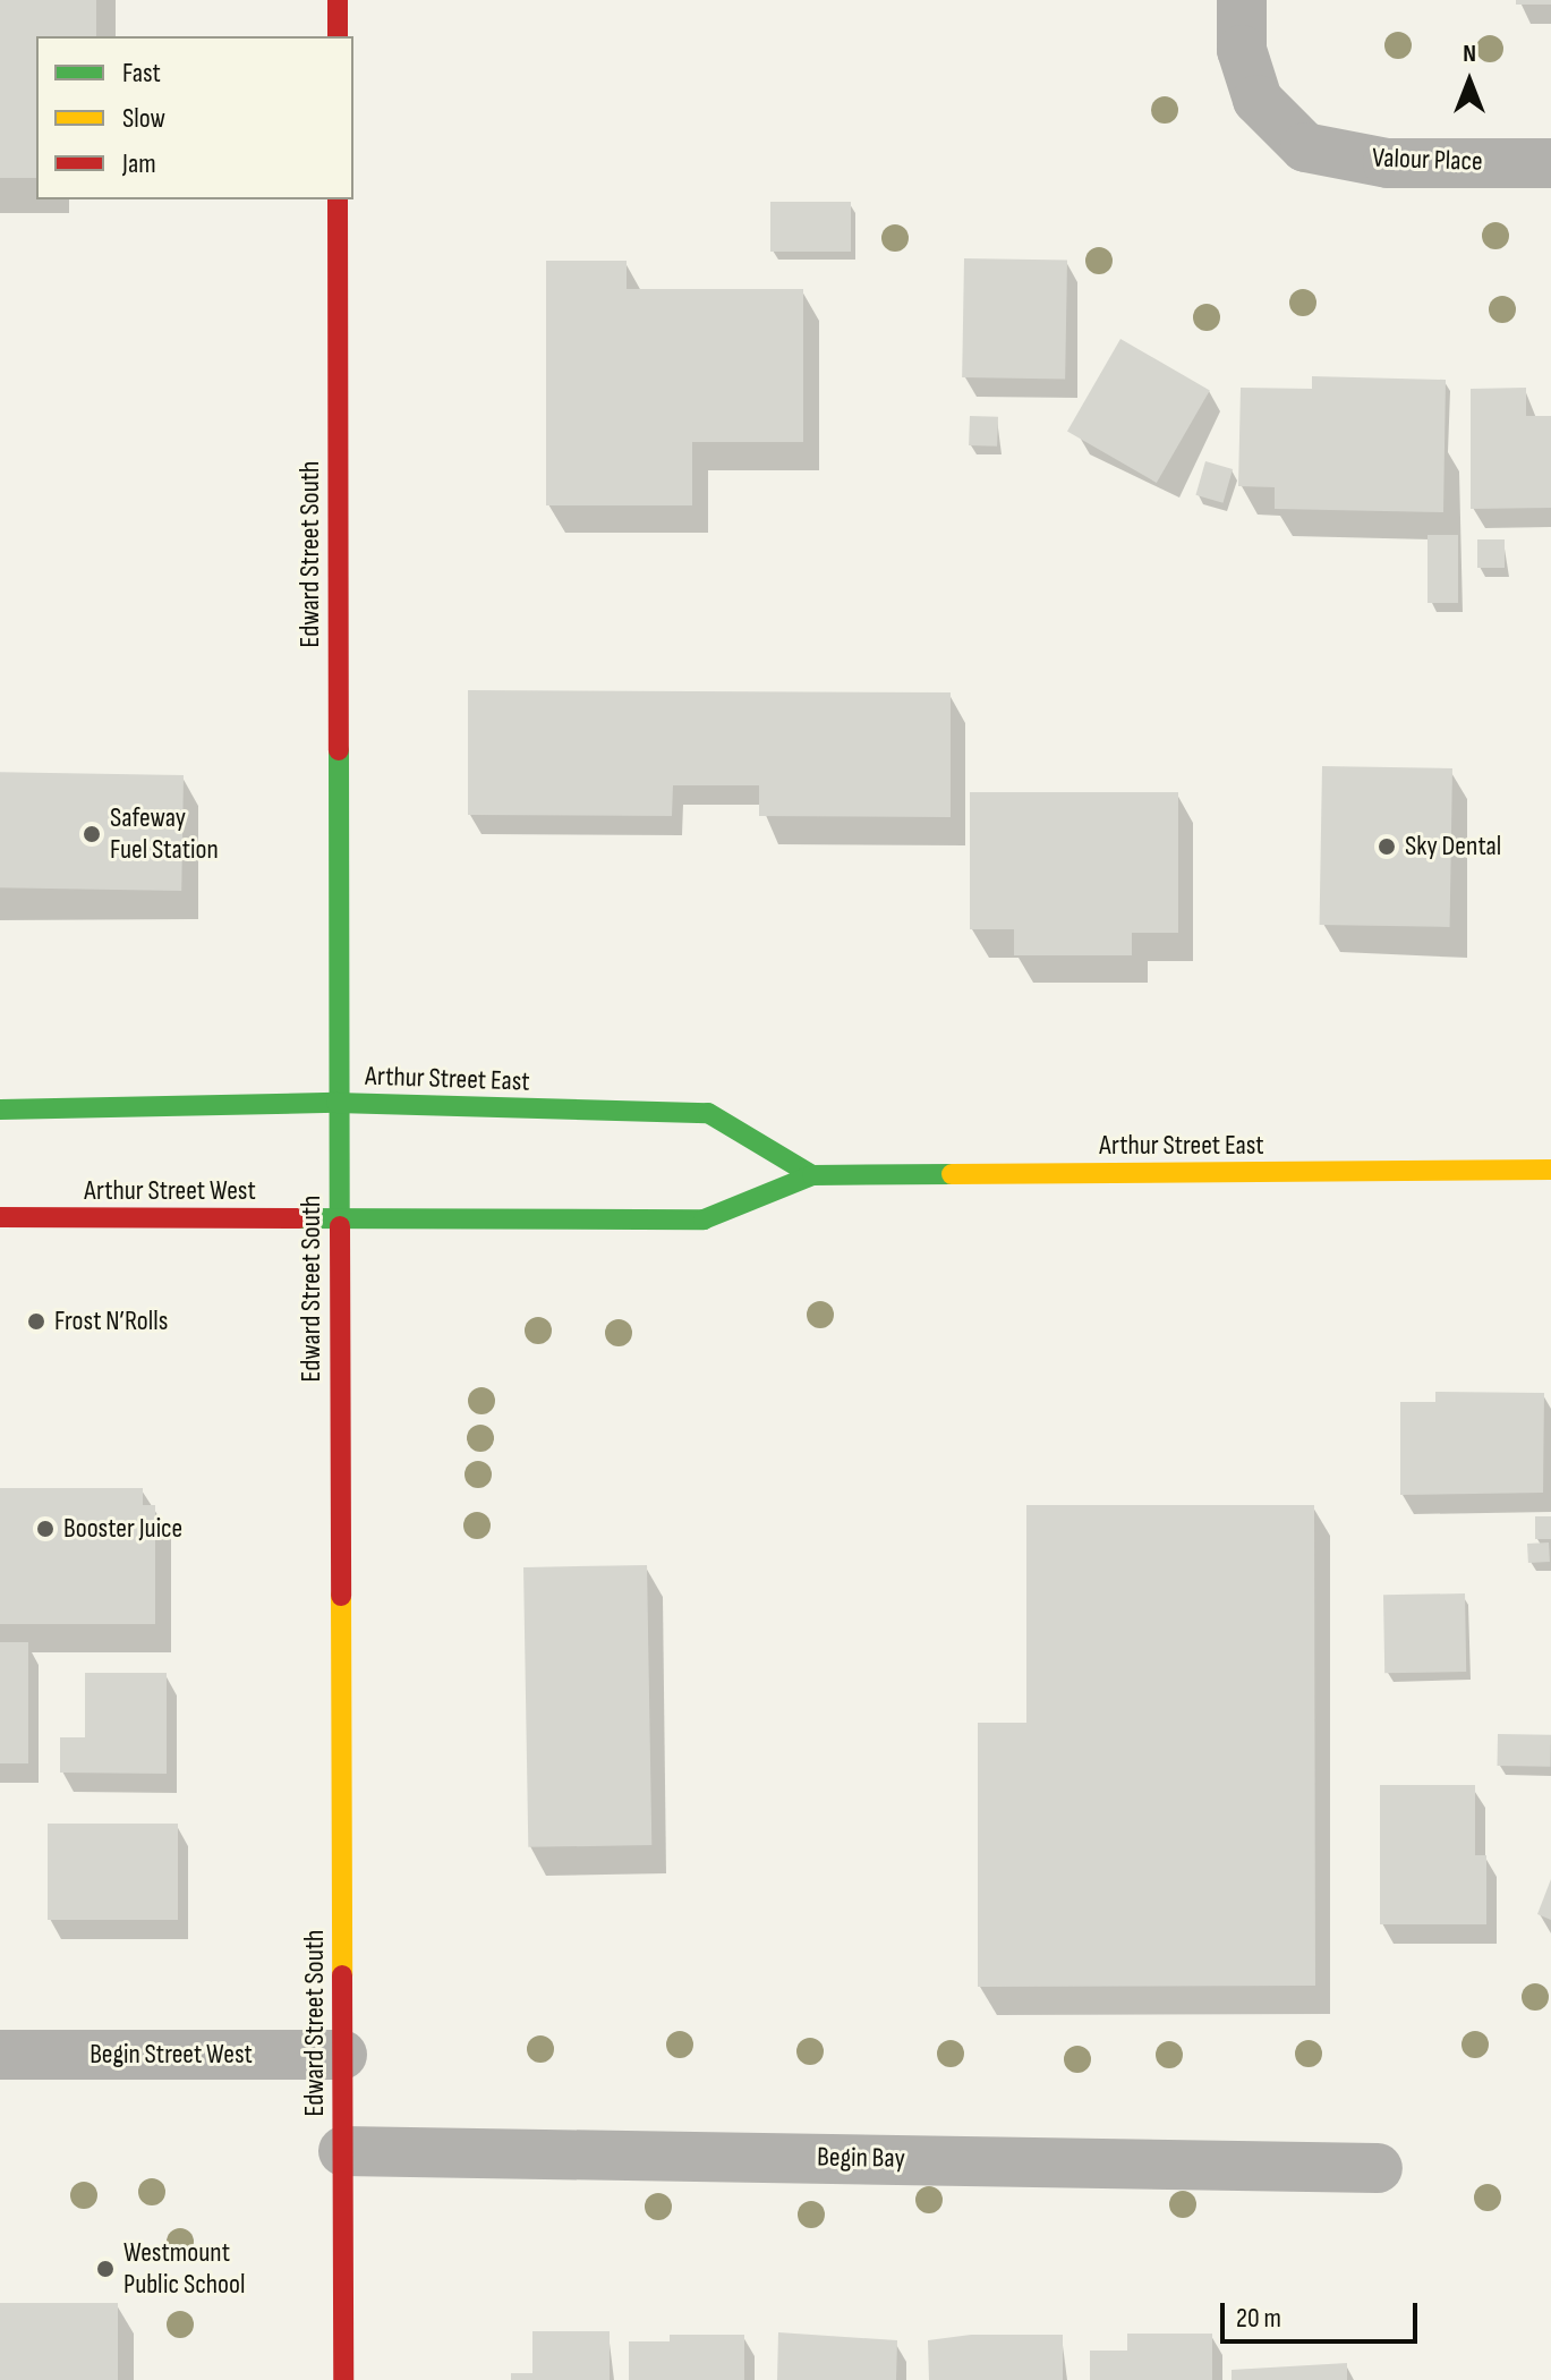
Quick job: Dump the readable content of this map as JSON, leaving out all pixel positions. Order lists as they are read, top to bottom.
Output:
{
  "streets": {
    "main road": ["Edward Street South", "Arthur Street East", "Arthur Street West"],
    "street": ["Valour Place", "Begin Street West", "Begin Bay"]
  },
  "crossings": [
    ["Edward Street South", "Arthur Street East"],
    ["Edward Street South", "Arthur Street West"],
    ["Edward Street South", "Begin Street West"],
    ["Edward Street South", "Begin Bay"],
    ["Arthur Street East", "Arthur Street West"]
  ],
  "places": [
    "Safeway Fuel Station",
    "Sky Dental",
    "Frost N’Rolls",
    "Booster Juice",
    "Westmount Public School"
  ],
  "legend": ["Fast", "Slow", "Jam"],
  "scale_bar": "20 m",
  "north": "top"
}
